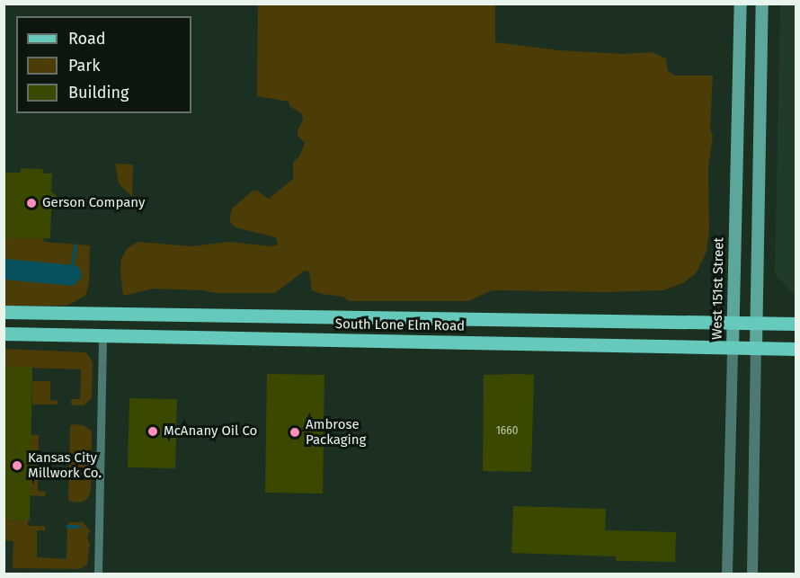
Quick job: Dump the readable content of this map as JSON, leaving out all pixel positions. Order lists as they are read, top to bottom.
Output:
{
  "streets": {
    "main road": ["West 151st Street", "South Lone Elm Road"]
  },
  "crossings": [
    ["West 151st Street", "South Lone Elm Road"]
  ],
  "places": [
    "Gerson Company",
    "McAnany Oil Co",
    "Ambrose Packaging",
    "Kansas City Millwork Co."
  ],
  "house_numbers": ["1660"],
  "legend": ["Road", "Park", "Building"]
}
